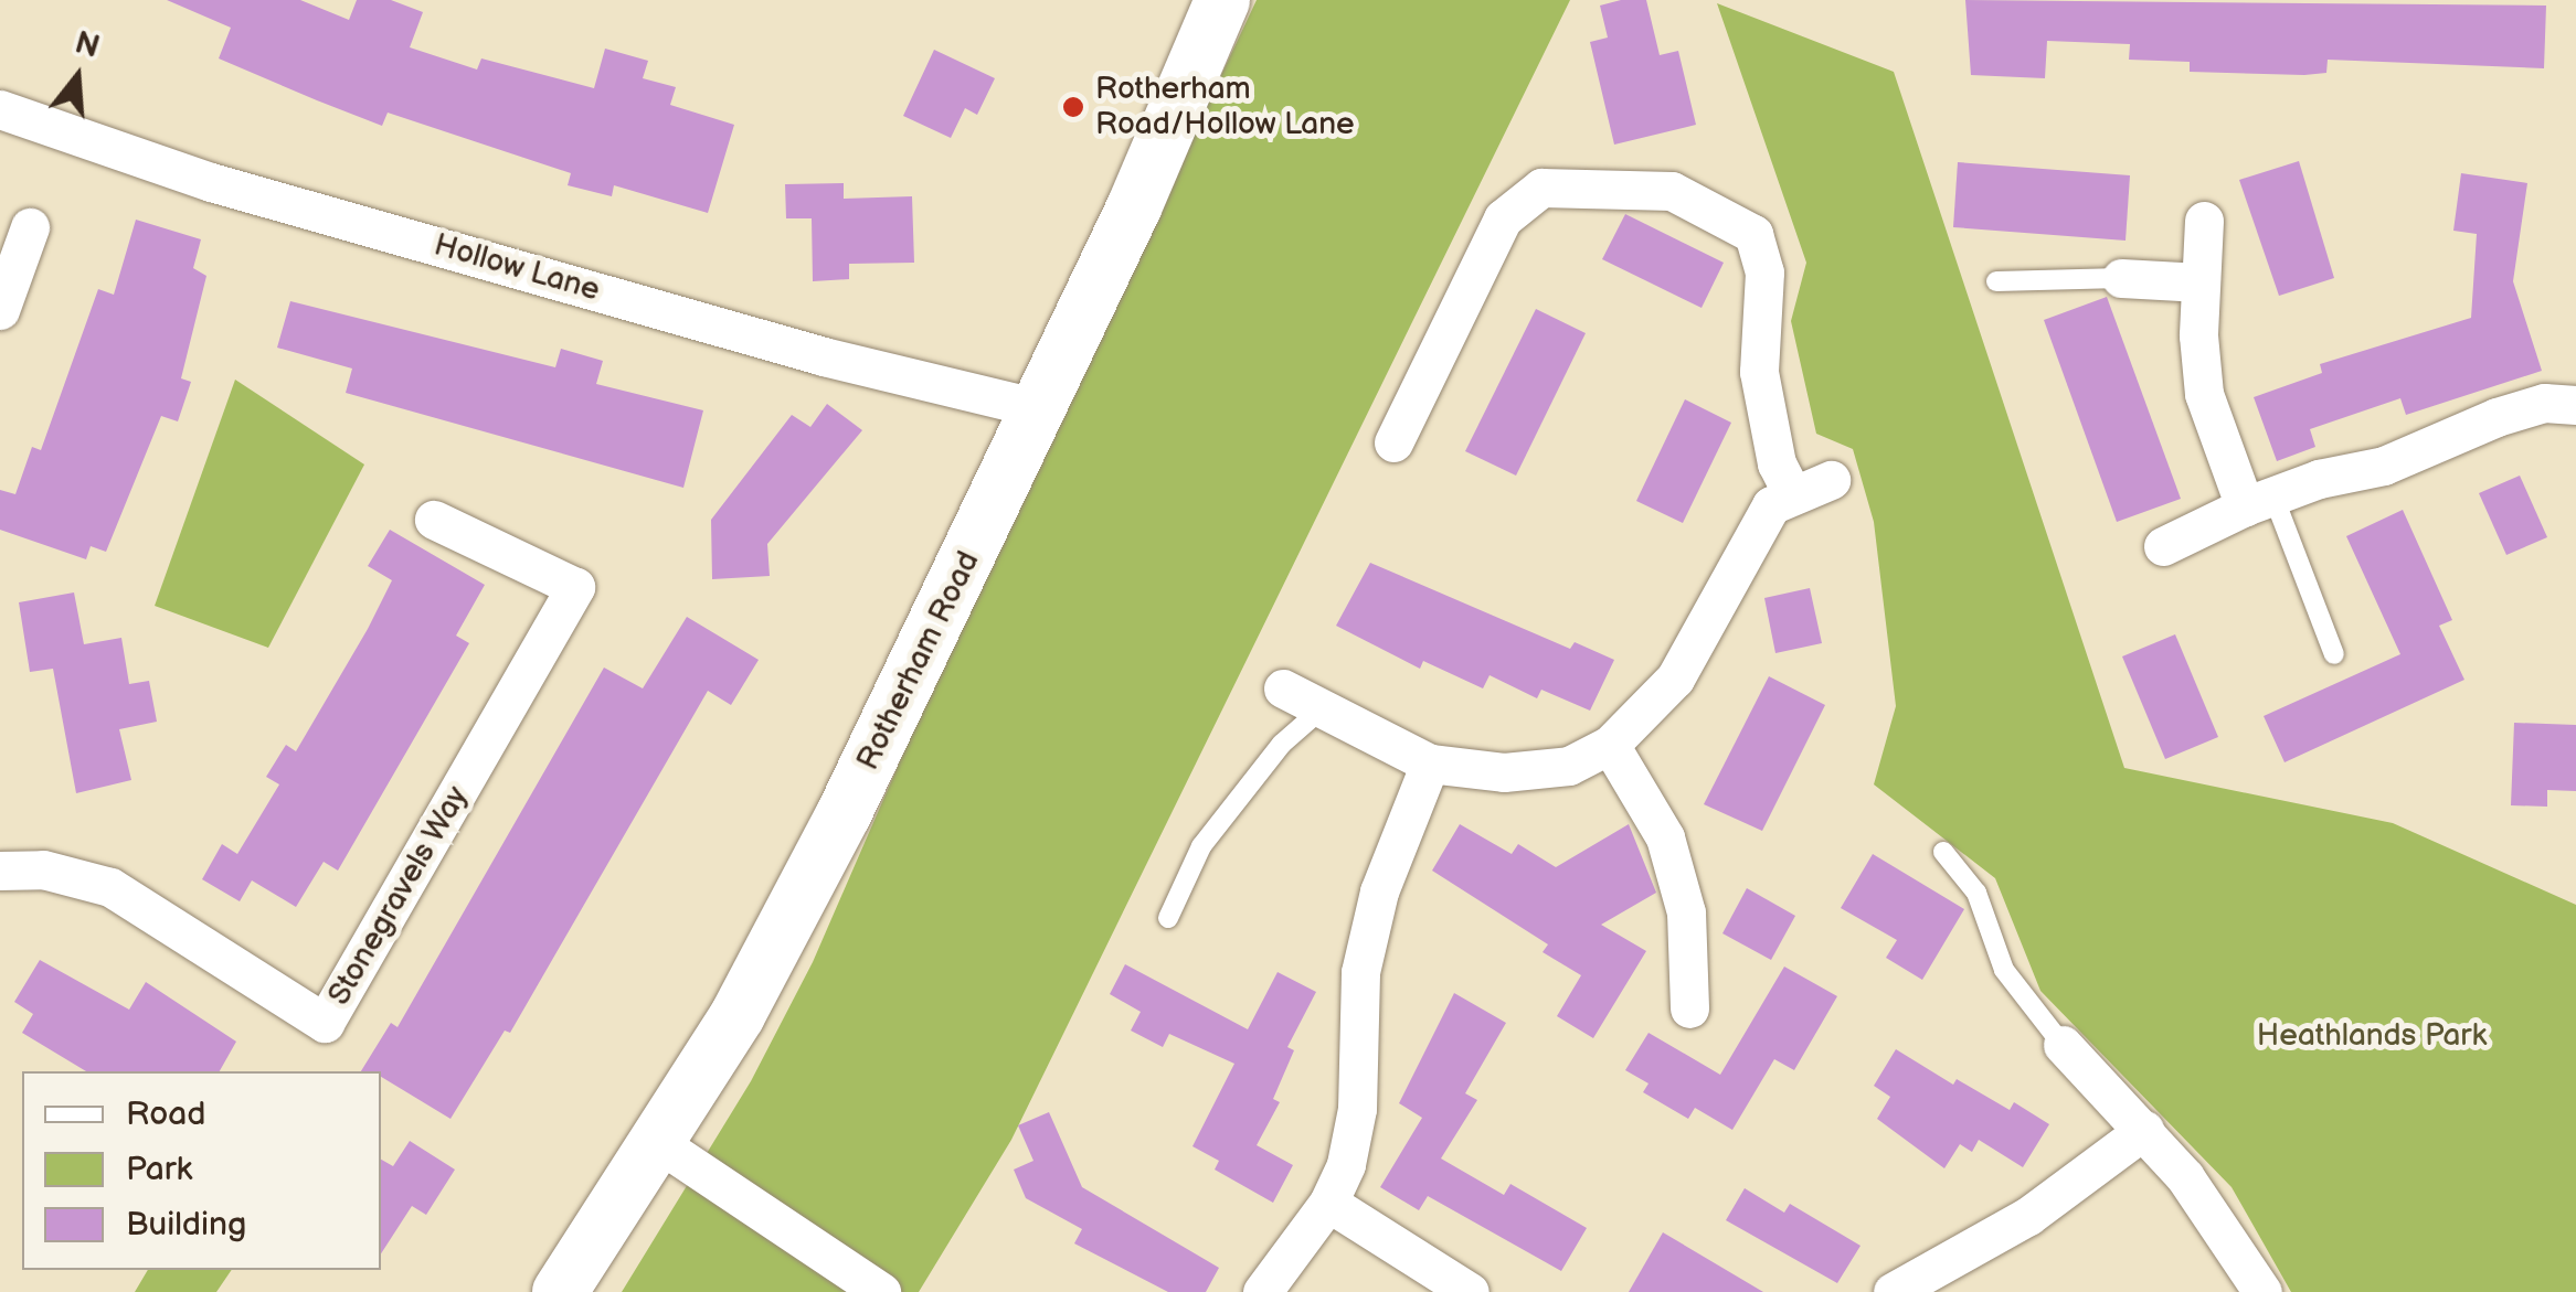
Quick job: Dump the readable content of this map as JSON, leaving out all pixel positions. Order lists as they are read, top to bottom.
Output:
{
  "streets": {
    "main road": ["Rotherham Road"],
    "street": ["Hollow Lane", "Stonegravels Way"]
  },
  "crossings": [
    ["Hollow Lane", "Rotherham Road"]
  ],
  "parks": ["Heathlands Park"],
  "places": ["Rotherham Road/Hollow Lane"],
  "legend": ["Road", "Park", "Building"],
  "north": "top"
}
